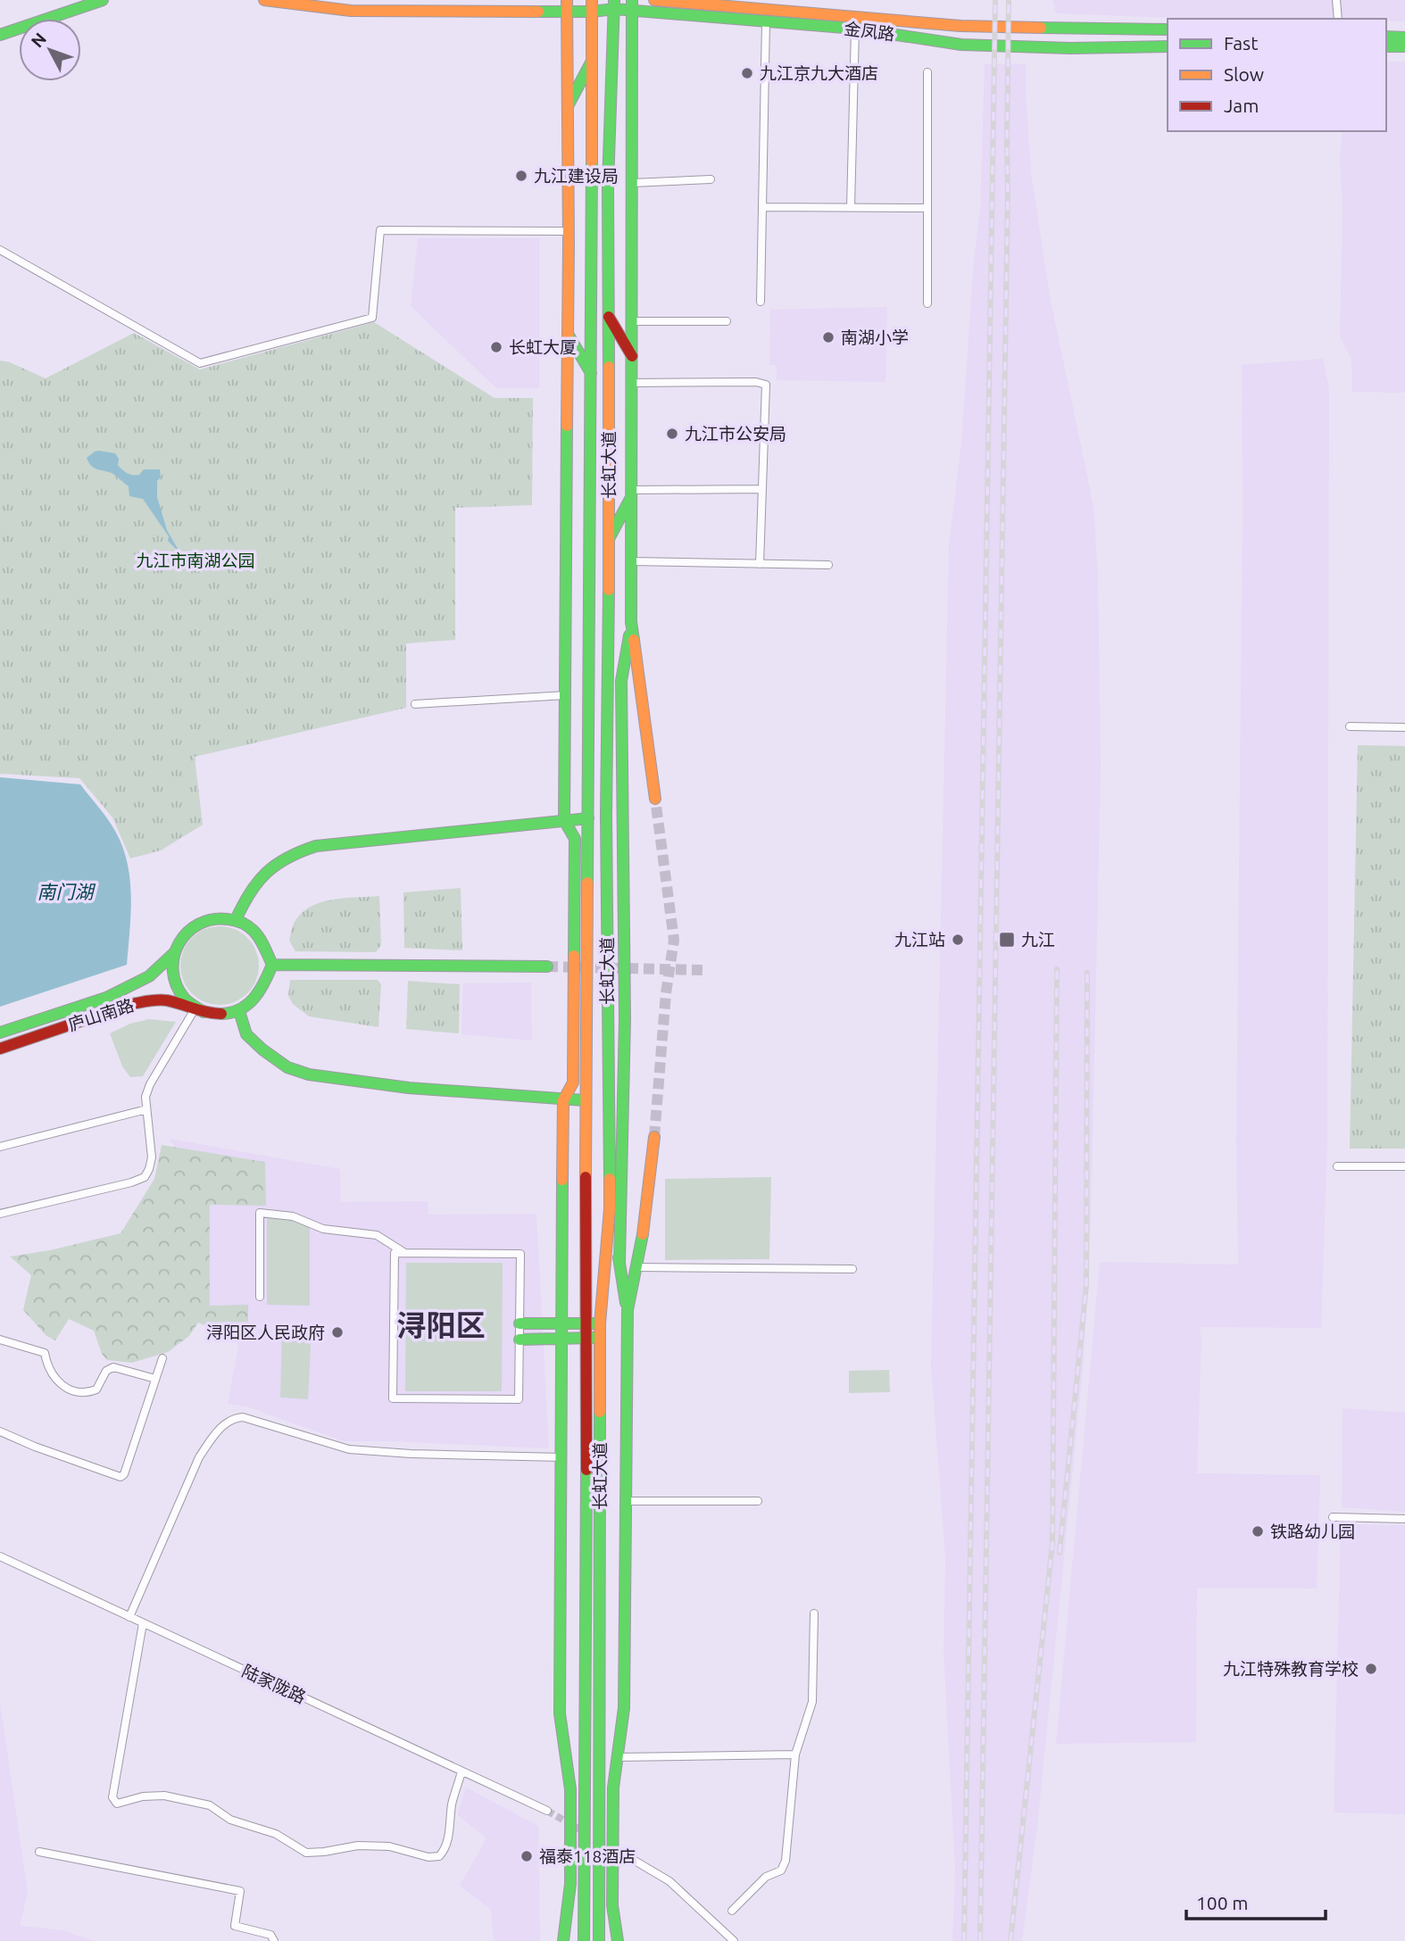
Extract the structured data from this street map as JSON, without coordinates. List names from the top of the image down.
{
  "streets": {
    "main road": ["金凤路", "长虹大道", "庐山南路"],
    "street": ["陆家陇路"]
  },
  "crossings": [
    ["金凤路", "长虹大道"]
  ],
  "districts": ["浔阳区"],
  "water": ["南门湖"],
  "parks": ["九江市南湖公园"],
  "places": {
    "other": [
      "九江京九大酒店",
      "九江建设局",
      "南湖小学",
      "长虹大厦",
      "九江市公安局",
      "九江站",
      "浔阳区人民政府",
      "铁路幼儿园",
      "九江特殊教育学校",
      "福泰118酒店"
    ],
    "transit": ["九江"]
  },
  "legend": ["Fast", "Slow", "Jam"],
  "scale_bar": "100 m",
  "north": "top left"
}
